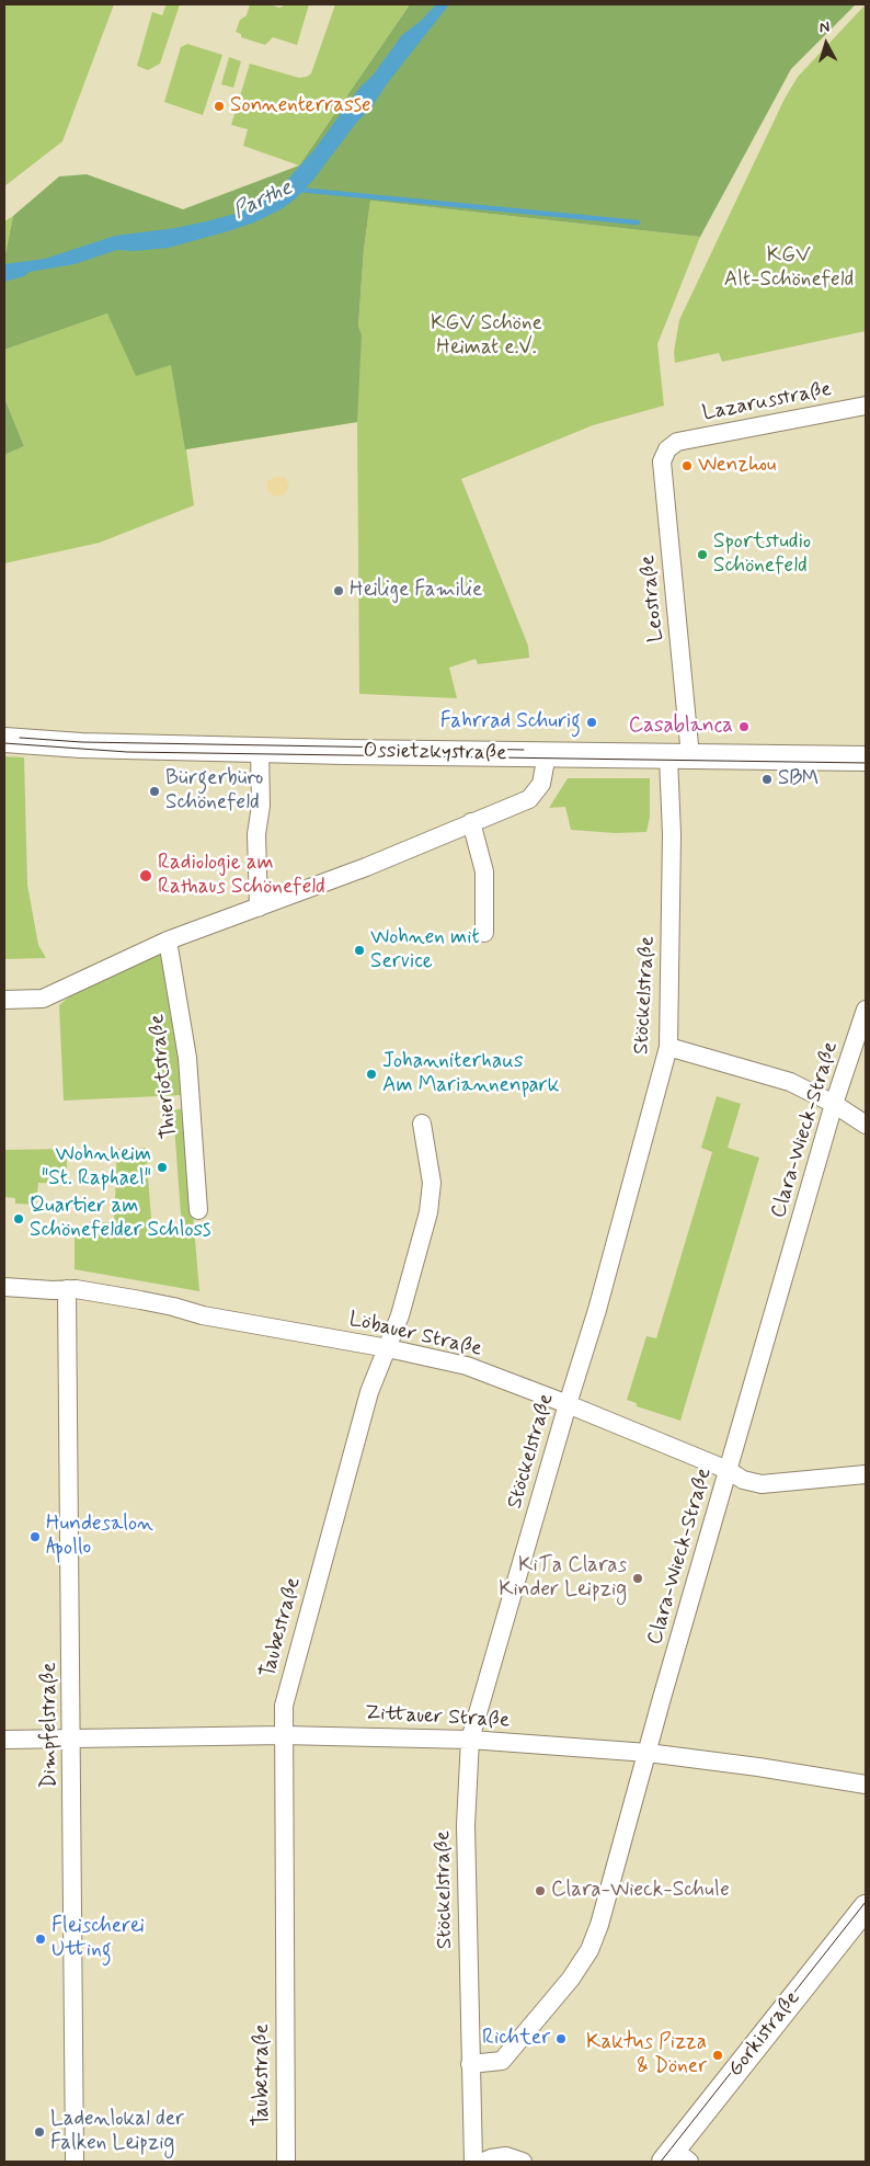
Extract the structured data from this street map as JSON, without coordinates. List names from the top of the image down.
{
  "streets": {
    "main road": ["Ossietzkystraße", "Gorkistraße"],
    "street": [
      "Lazarusstraße",
      "Leostraße",
      "Stöckelstraße",
      "Thieriotstraße",
      "Clara-Wieck-Straße",
      "Löbauer Straße",
      "Taubestraße",
      "Zittauer Straße",
      "Dimpfelstraße"
    ]
  },
  "crossings": [
    ["Lazarusstraße", "Leostraße"],
    ["Leostraße", "Ossietzkystraße"],
    ["Leostraße", "Stöckelstraße"],
    ["Ossietzkystraße", "Stöckelstraße"],
    ["Stöckelstraße", "Clara-Wieck-Straße"],
    ["Stöckelstraße", "Löbauer Straße"],
    ["Stöckelstraße", "Zittauer Straße"],
    ["Clara-Wieck-Straße", "Löbauer Straße"],
    ["Clara-Wieck-Straße", "Zittauer Straße"],
    ["Löbauer Straße", "Taubestraße"],
    ["Löbauer Straße", "Dimpfelstraße"],
    ["Taubestraße", "Zittauer Straße"],
    ["Zittauer Straße", "Dimpfelstraße"]
  ],
  "water": ["Parthe"],
  "parks": ["KGV Alt-Schönefeld", "KGV Schöne Heimat e.V."],
  "places": [
    "Sonnenterrasse",
    "Wenzhou",
    "Sportstudio Schönefeld",
    "Heilige Familie",
    "Fahrrad Schurig",
    "Casablanca",
    "SBM",
    "Bürgerbüro Schönefeld",
    "Radiologie am Rathaus Schönefeld",
    "Wohnen mit Service",
    "Johanniterhaus Am Mariannenpark",
    "Wohnheim \"St. Raphael\"",
    "Quartier am Schönefelder Schloss",
    "Hundesalon Apollo",
    "KiTa Claras Kinder Leipzig",
    "Clara-Wieck-Schule",
    "Fleischerei Utting",
    "Richter",
    "Kaktus Pizza & Döner",
    "Ladenlokal der Falken Leipzig"
  ],
  "north": "top"
}
